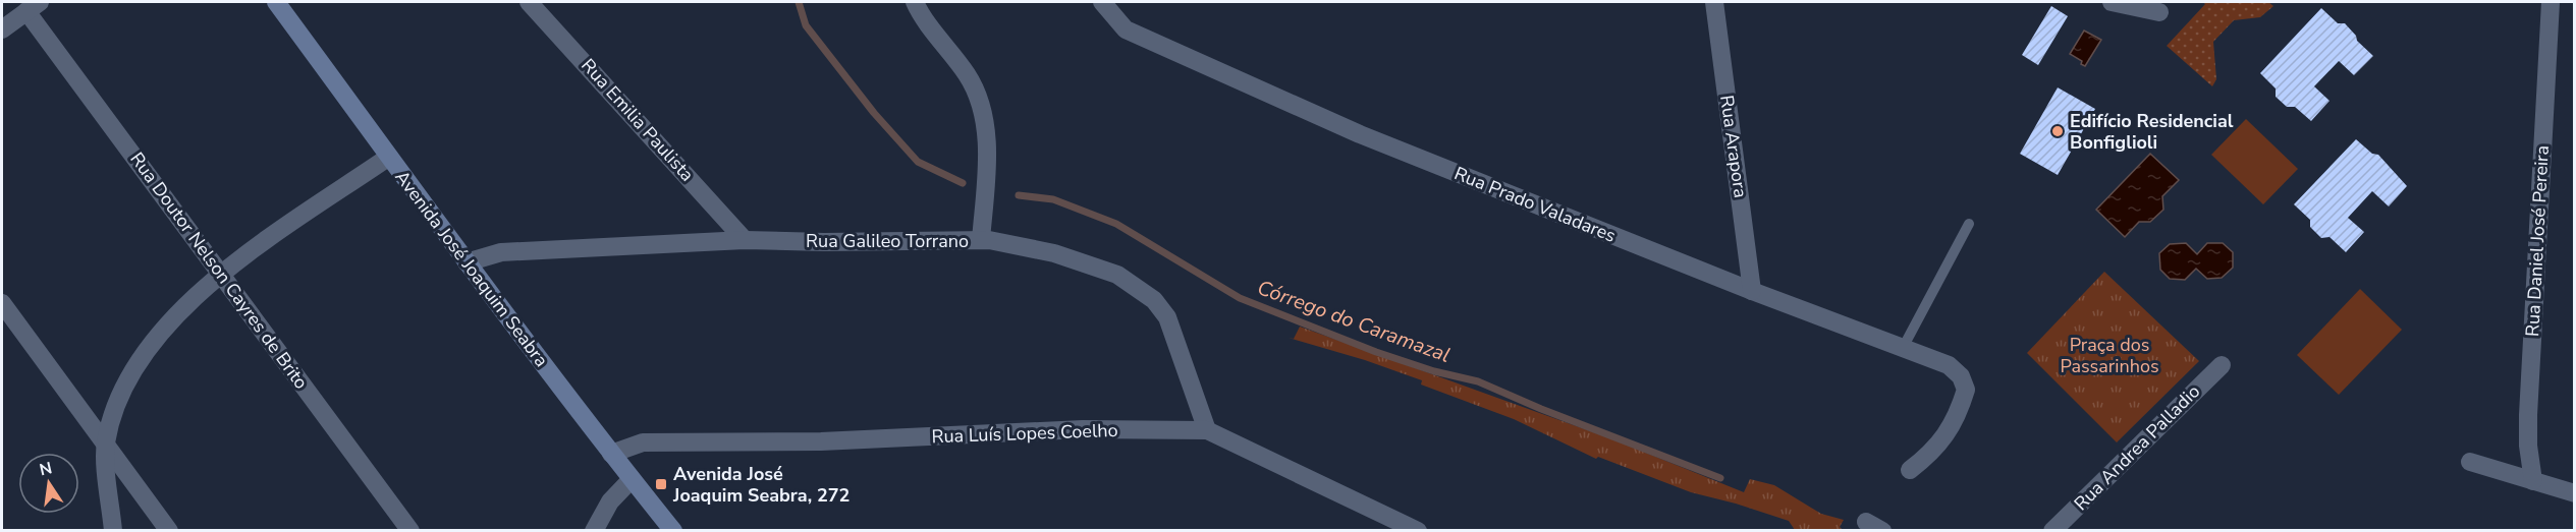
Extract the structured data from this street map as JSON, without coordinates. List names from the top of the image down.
{
  "streets": {
    "main road": ["Avenida José Joaquim Seabra"],
    "street": [
      "Rua Emilia Paulista",
      "Rua Arapora",
      "Rua Prado Valadares",
      "Rua Galileo Torrano",
      "Rua Daniel José Pereira",
      "Rua Doutor Nelson Cayres de Brito",
      "Rua Luís Lopes Coelho",
      "Rua Andrea Palladio"
    ]
  },
  "crossings": [
    ["Rua Emilia Paulista", "Rua Galileo Torrano"],
    ["Rua Arapora", "Rua Prado Valadares"],
    ["Rua Galileo Torrano", "Avenida José Joaquim Seabra"],
    ["Rua Galileo Torrano", "Rua Luís Lopes Coelho"],
    ["Avenida José Joaquim Seabra", "Rua Luís Lopes Coelho"]
  ],
  "water": ["Córrego do Caramazal"],
  "parks": ["Praça dos Passarinhos"],
  "places": {
    "other": ["Edifício Residencial Bonfiglioli"],
    "transit": ["Avenida José Joaquim Seabra, 272"]
  },
  "north": "top"
}
